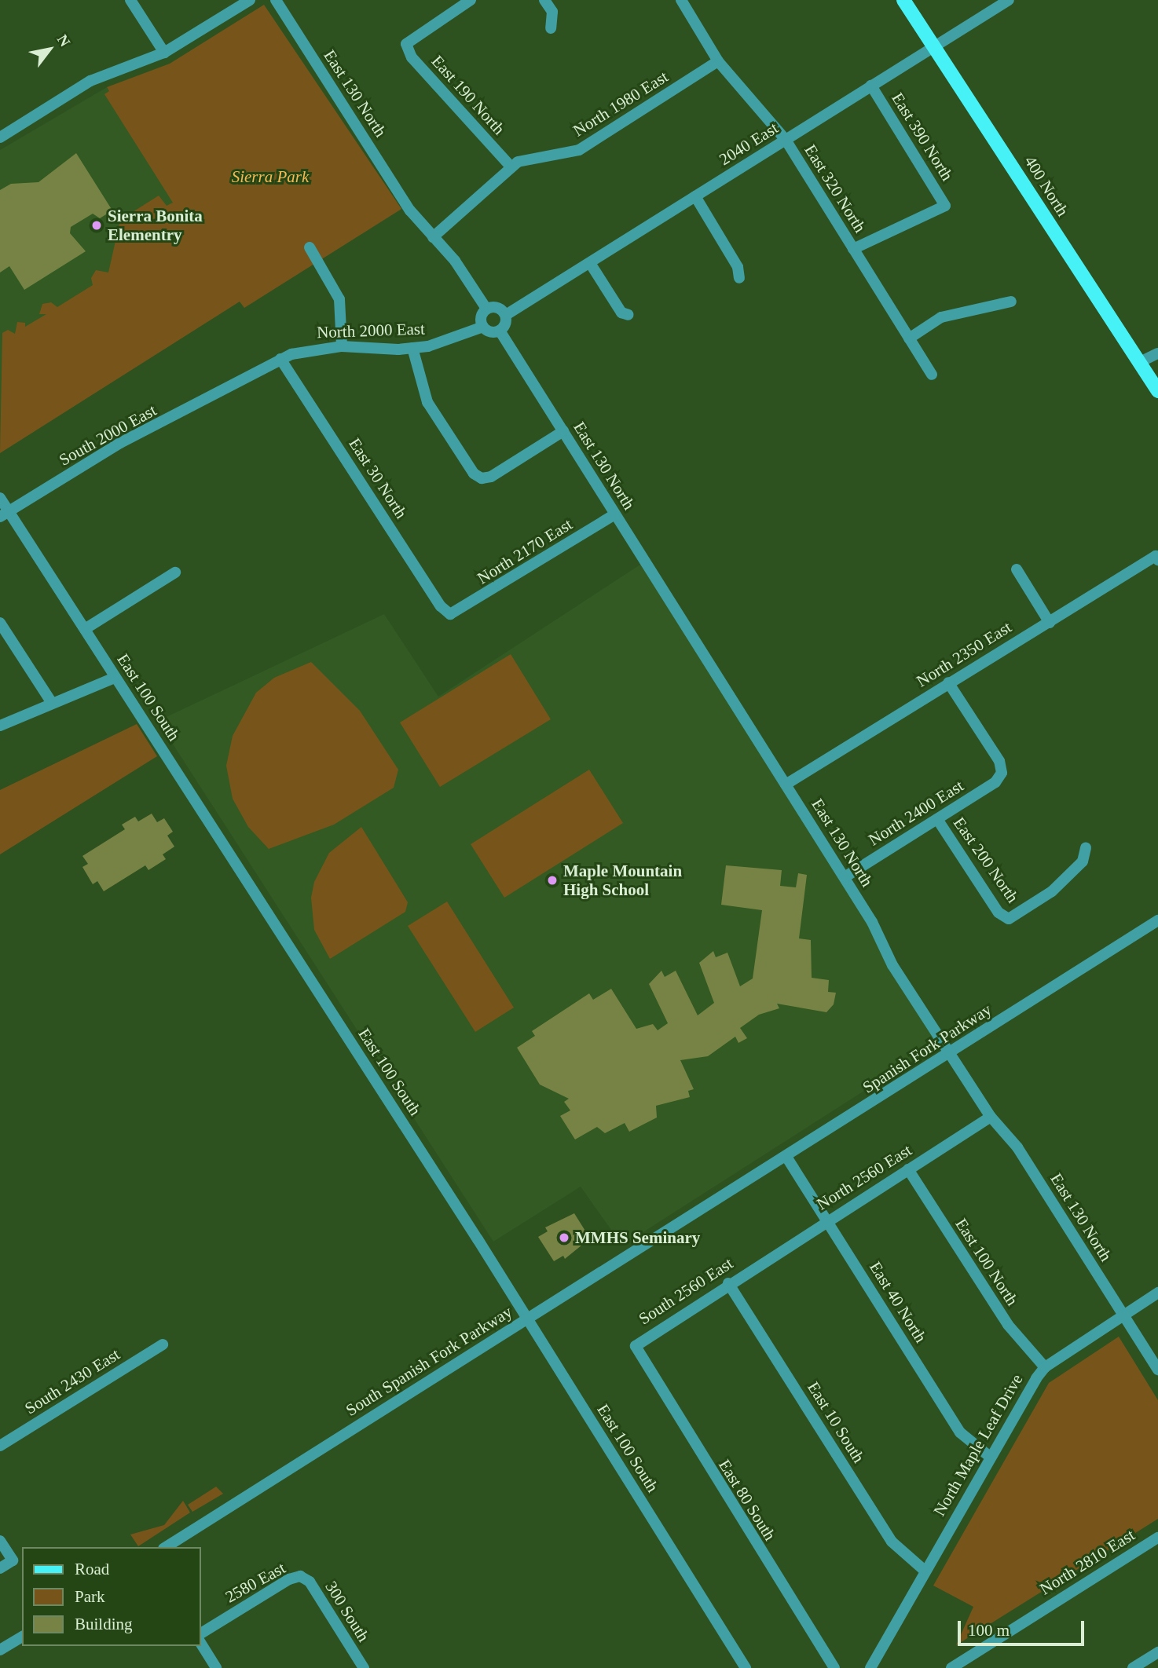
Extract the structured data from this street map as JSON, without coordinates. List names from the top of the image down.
{
  "streets": {
    "main road": ["400 North"],
    "street": [
      "East 130 North",
      "East 190 North",
      "North 1980 East",
      "East 390 North",
      "2040 East",
      "East 320 North",
      "North 2000 East",
      "South 2000 East",
      "East 30 North",
      "North 2170 East",
      "North 2350 East",
      "East 100 South",
      "North 2400 East",
      "East 200 North",
      "Spanish Fork Parkway",
      "North 2560 East",
      "East 100 North",
      "South 2560 East",
      "East 40 North",
      "South Spanish Fork Parkway",
      "South 2430 East",
      "East 10 South",
      "North Maple Leaf Drive",
      "East 80 South",
      "North 2810 East",
      "2580 East",
      "300 South"
    ]
  },
  "crossings": [
    ["East 130 North", "North 1980 East"],
    ["East 130 North", "2040 East"],
    ["East 130 North", "North 2000 East"],
    ["East 130 North", "North 2170 East"],
    ["East 130 North", "North 2350 East"],
    ["East 130 North", "North 2400 East"],
    ["East 130 North", "Spanish Fork Parkway"],
    ["East 130 North", "North 2560 East"],
    ["East 130 North", "North Maple Leaf Drive"],
    ["East 190 North", "North 1980 East"],
    ["North 1980 East", "East 320 North"],
    ["East 390 North", "2040 East"],
    ["East 390 North", "East 320 North"],
    ["2040 East", "400 North"],
    ["2040 East", "East 320 North"],
    ["2040 East", "North 2000 East"],
    ["North 2000 East", "South 2000 East"],
    ["North 2000 East", "East 30 North"],
    ["South 2000 East", "East 100 South"],
    ["East 30 North", "North 2170 East"],
    ["North 2350 East", "North 2400 East"],
    ["East 100 South", "South Spanish Fork Parkway"],
    ["North 2400 East", "East 200 North"],
    ["Spanish Fork Parkway", "East 40 North"],
    ["Spanish Fork Parkway", "South Spanish Fork Parkway"],
    ["North 2560 East", "East 100 North"],
    ["North 2560 East", "South 2560 East"],
    ["North 2560 East", "East 40 North"],
    ["East 100 North", "North Maple Leaf Drive"],
    ["South 2560 East", "East 10 South"],
    ["South 2560 East", "East 80 South"],
    ["East 40 North", "North Maple Leaf Drive"],
    ["East 10 South", "North Maple Leaf Drive"],
    ["2580 East", "300 South"]
  ],
  "parks": ["Sierra Park"],
  "places": ["Sierra Bonita Elementry", "Maple Mountain High School", "MMHS Seminary"],
  "legend": ["Road", "Park", "Building"],
  "scale_bar": "100 m",
  "north": "top right"
}
